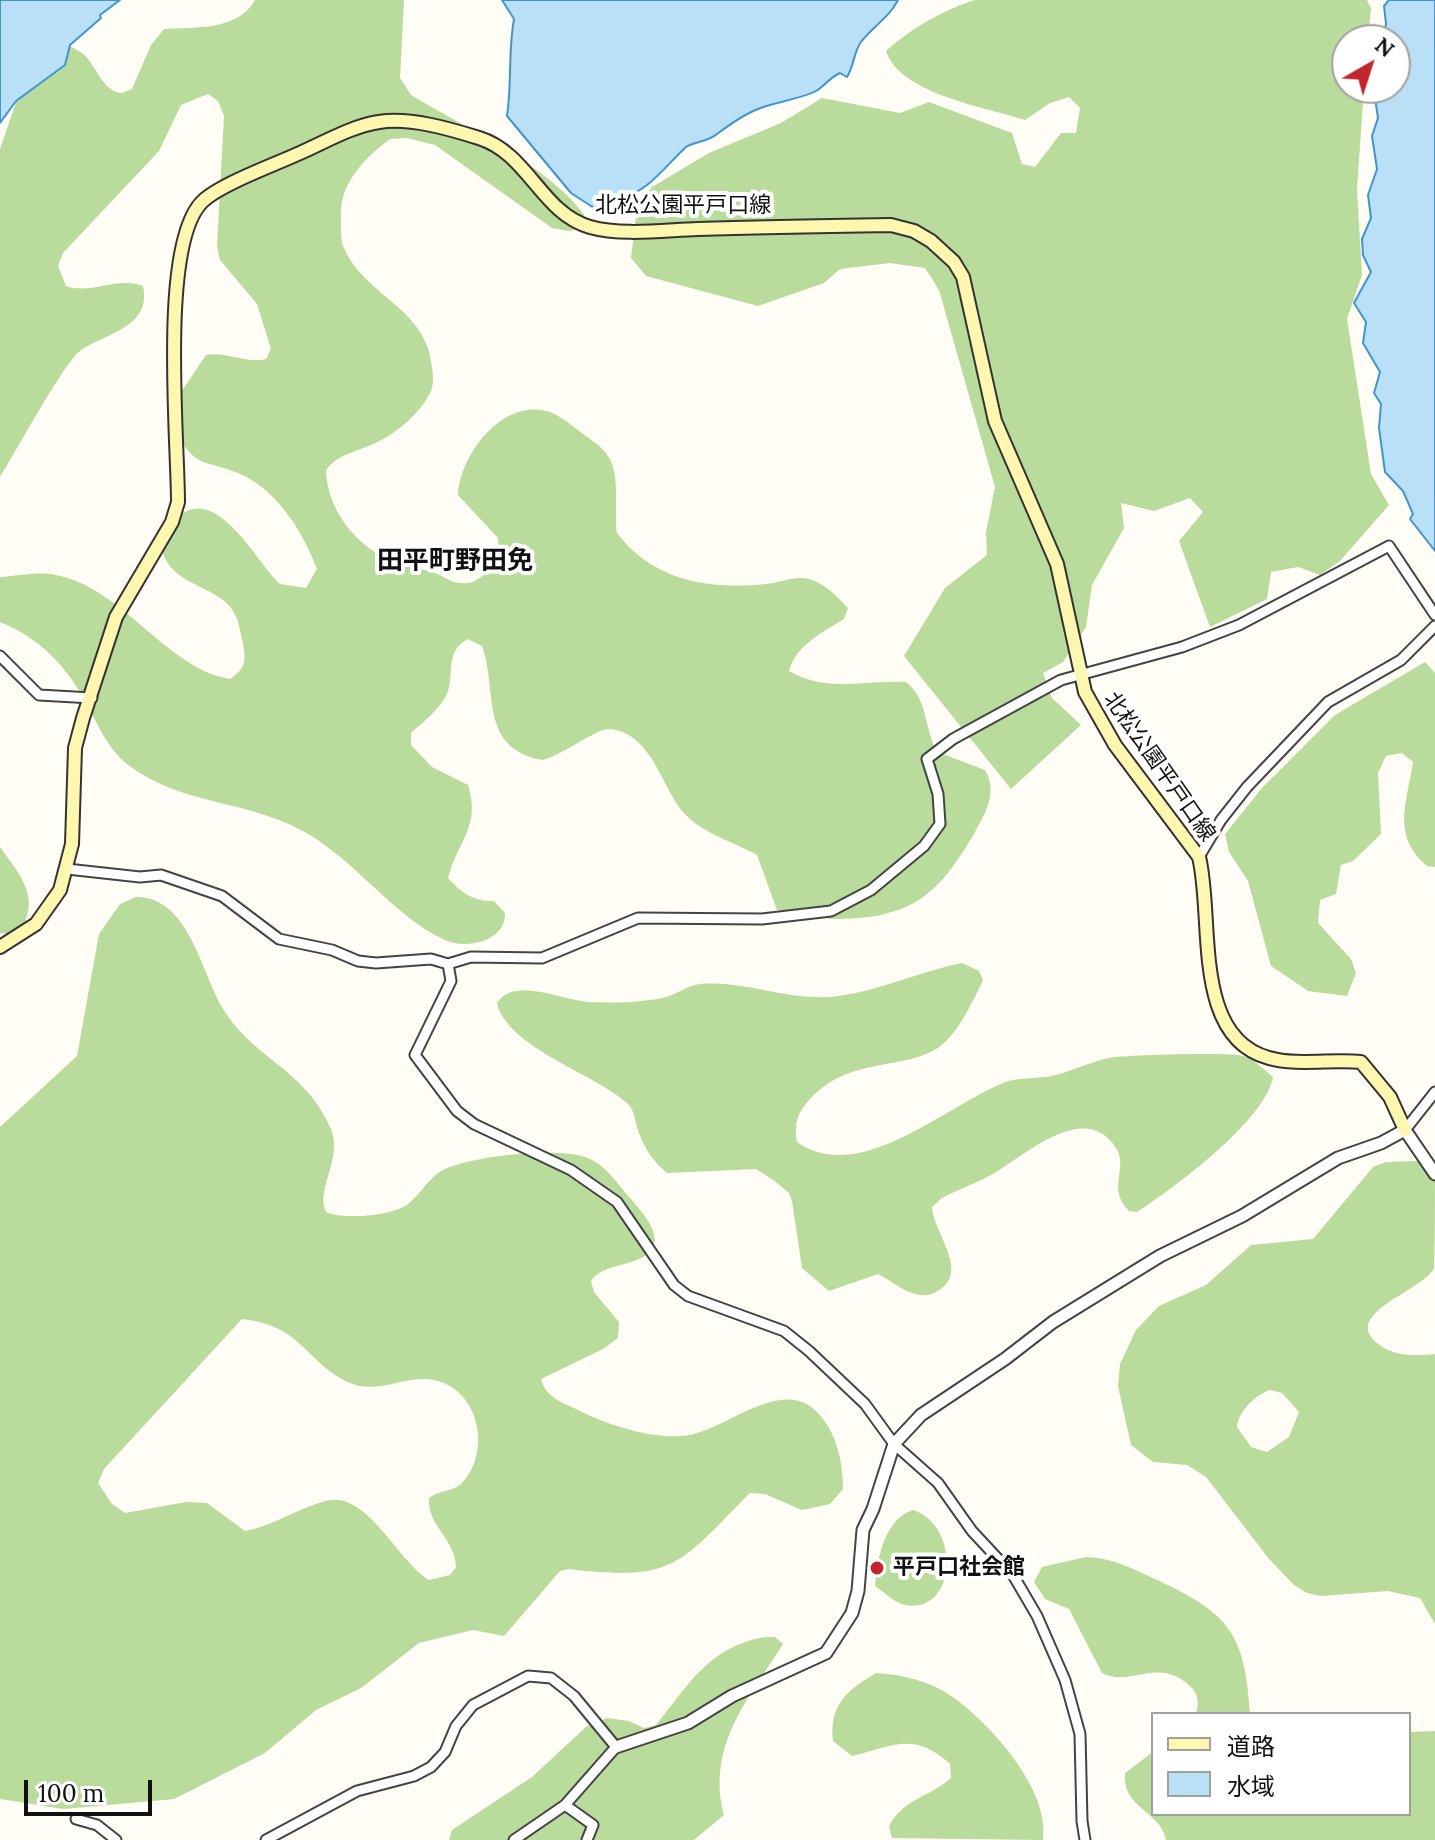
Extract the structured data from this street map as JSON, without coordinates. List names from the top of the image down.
{
  "streets": {
    "main road": ["北松公園平戸口線"]
  },
  "districts": ["田平町野田免"],
  "places": ["平戸口社会館"],
  "legend": ["道路", "水域"],
  "scale_bar": "100 m",
  "north": "top right"
}
